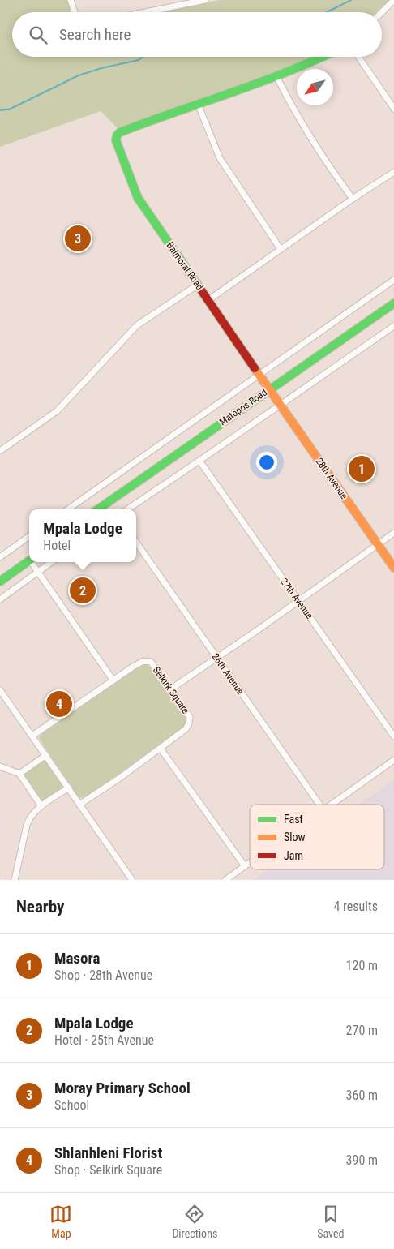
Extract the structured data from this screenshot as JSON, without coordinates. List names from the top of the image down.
{
  "streets": {
    "street": [
      "Balmoral Road",
      "Matopos Road",
      "28th Avenue",
      "27th Avenue",
      "26th Avenue",
      "Selkirk Square"
    ]
  },
  "crossings": [
    ["Balmoral Road", "Matopos Road"],
    ["Balmoral Road", "28th Avenue"],
    ["Matopos Road", "28th Avenue"]
  ],
  "legend": ["Fast", "Slow", "Jam"],
  "north": "bottom left",
  "page": {
    "search": "Search here",
    "pins": [
      "3",
      "1",
      "2",
      "4"
    ],
    "popup": ["Mpala Lodge", "Hotel"],
    "heading": ["Nearby", "4 results"],
    "list": [
      {
        "mark": "1",
        "name": "Masora",
        "note": "Shop · 28th Avenue",
        "value": "120 m"
      },
      {
        "mark": "2",
        "name": "Mpala Lodge",
        "note": "Hotel · 25th Avenue",
        "value": "270 m"
      },
      {
        "mark": "3",
        "name": "Moray Primary School",
        "note": "School",
        "value": "360 m"
      },
      {
        "mark": "4",
        "name": "Shlanhleni Florist",
        "note": "Shop · Selkirk Square",
        "value": "390 m"
      }
    ],
    "nav": ["Map", "Directions", "Saved"]
  }
}
